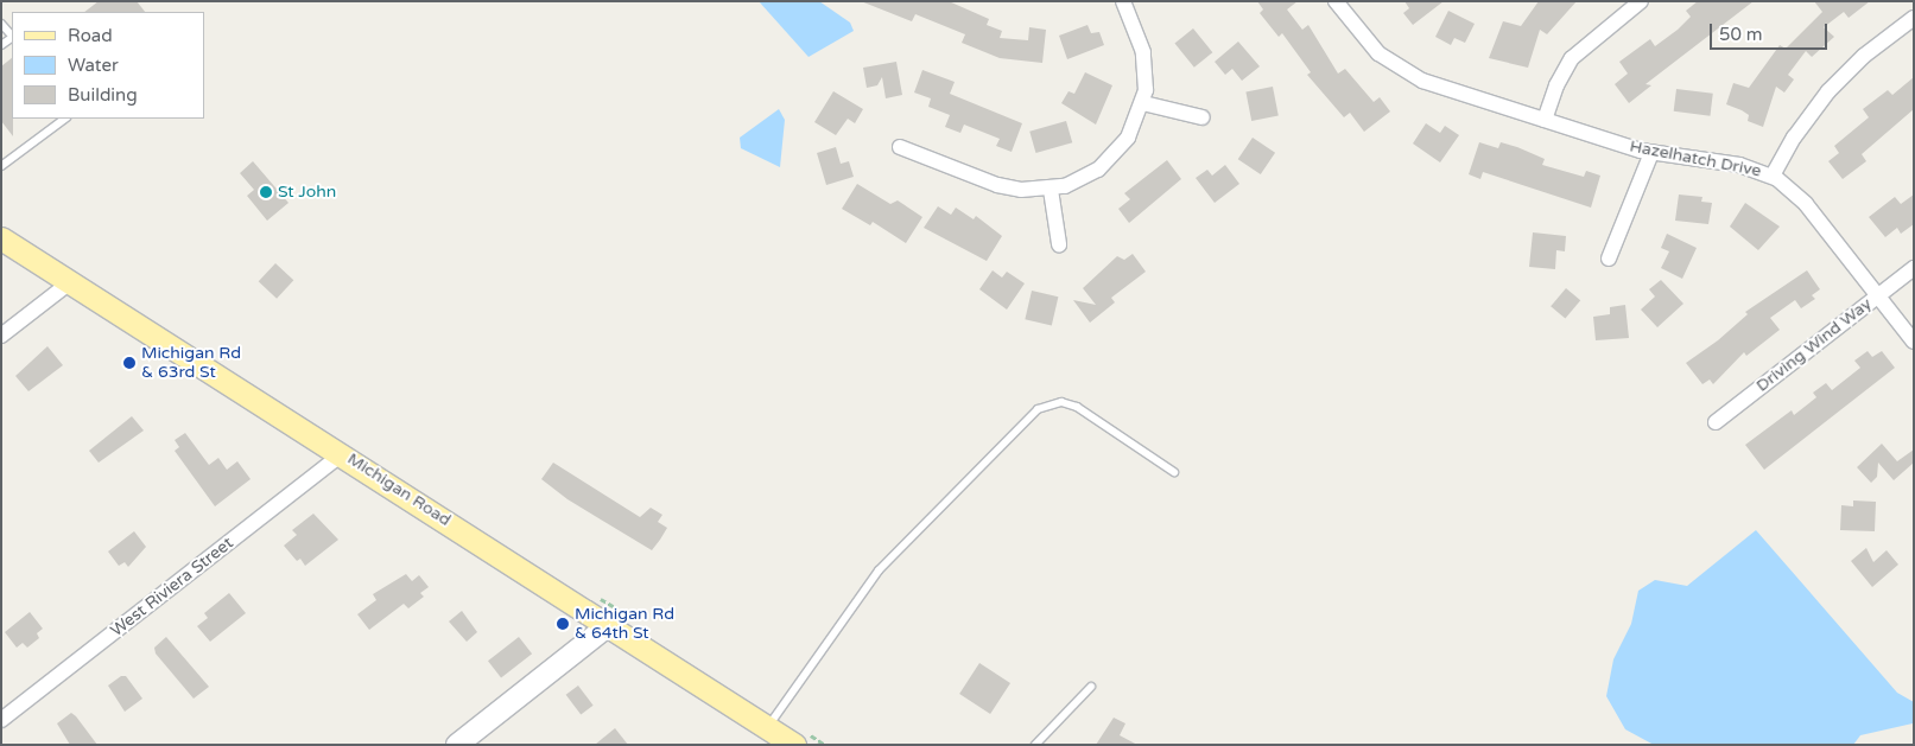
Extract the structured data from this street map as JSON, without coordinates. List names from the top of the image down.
{
  "streets": {
    "main road": ["Michigan Road"],
    "street": ["Hazelhatch Drive", "Driving Wind Way", "West Riviera Street"]
  },
  "crossings": [
    ["Hazelhatch Drive", "Driving Wind Way"],
    ["Michigan Road", "West Riviera Street"]
  ],
  "places": ["St John", "Michigan Rd & 63rd St", "Michigan Rd & 64th St"],
  "legend": ["Road", "Water", "Building"],
  "scale_bar": "50 m"
}
